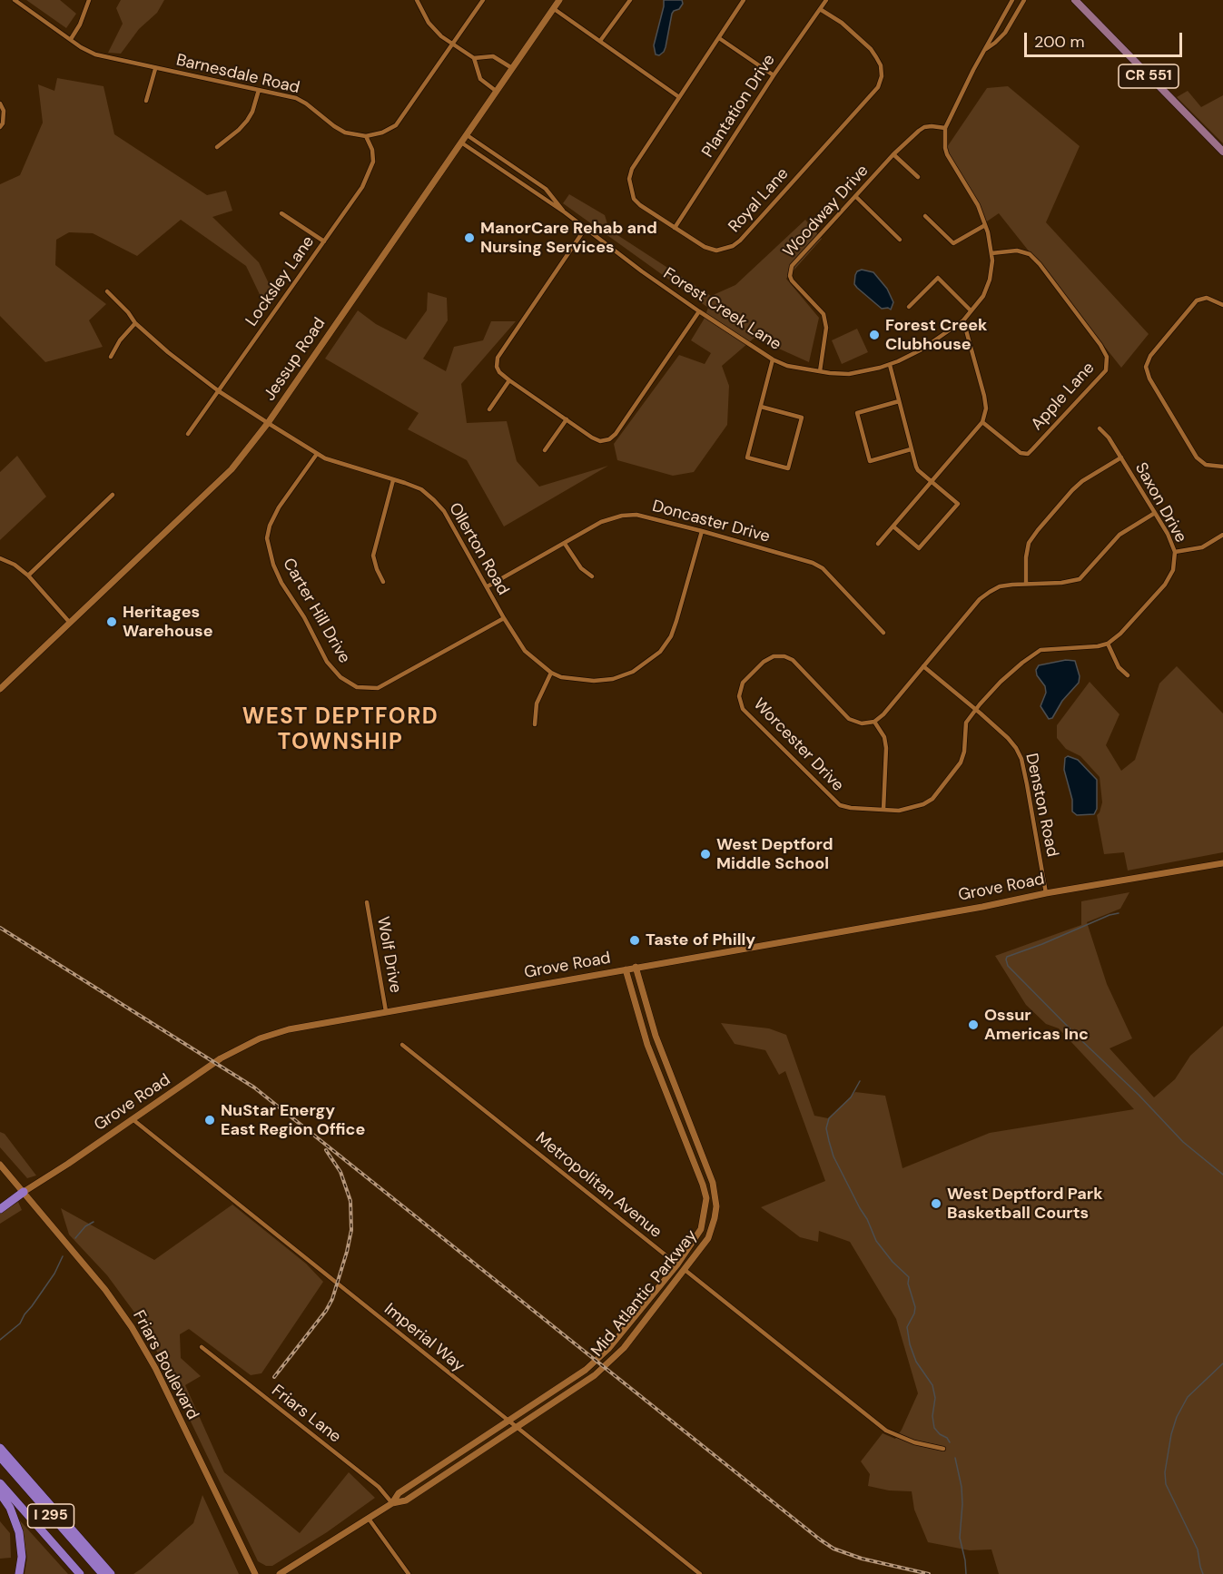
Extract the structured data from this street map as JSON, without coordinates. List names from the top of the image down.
{
  "streets": {
    "highway": ["I 295"],
    "main road": ["CR 551"],
    "street": [
      "Barnesdale Road",
      "Plantation Drive",
      "Royal Lane",
      "Woodway Drive",
      "Locksley Lane",
      "Forest Creek Lane",
      "Jessup Road",
      "Apple Lane",
      "Saxon Drive",
      "Doncaster Drive",
      "Ollerton Road",
      "Carter Hill Drive",
      "Worcester Drive",
      "Denston Road",
      "Grove Road",
      "Wolf Drive",
      "Metropolitan Avenue",
      "Mid Atlantic Parkway",
      "Imperial Way",
      "Friars Boulevard",
      "Friars Lane"
    ]
  },
  "crossings": [
    ["Barnesdale Road", "Locksley Lane"],
    ["Plantation Drive", "Royal Lane"],
    ["Woodway Drive", "Forest Creek Lane"],
    ["Locksley Lane", "Ollerton Road"],
    ["Forest Creek Lane", "Jessup Road"],
    ["Forest Creek Lane", "Apple Lane"],
    ["Jessup Road", "Ollerton Road"],
    ["Doncaster Drive", "Ollerton Road"],
    ["Ollerton Road", "Carter Hill Drive"],
    ["Worcester Drive", "Denston Road"],
    ["Denston Road", "Grove Road"],
    ["Grove Road", "Wolf Drive"],
    ["Grove Road", "Mid Atlantic Parkway"],
    ["Grove Road", "Imperial Way"],
    ["Grove Road", "Friars Boulevard"],
    ["Metropolitan Avenue", "Mid Atlantic Parkway"],
    ["Mid Atlantic Parkway", "Imperial Way"],
    ["Mid Atlantic Parkway", "Friars Lane"]
  ],
  "districts": ["WEST DEPTFORD TOWNSHIP"],
  "places": [
    "ManorCare Rehab and Nursing Services",
    "Forest Creek Clubhouse",
    "Heritages Warehouse",
    "West Deptford Middle School",
    "Taste of Philly",
    "Ossur Americas Inc",
    "NuStar Energy East Region Office",
    "West Deptford Park Basketball Courts"
  ],
  "scale_bar": "200 m"
}
